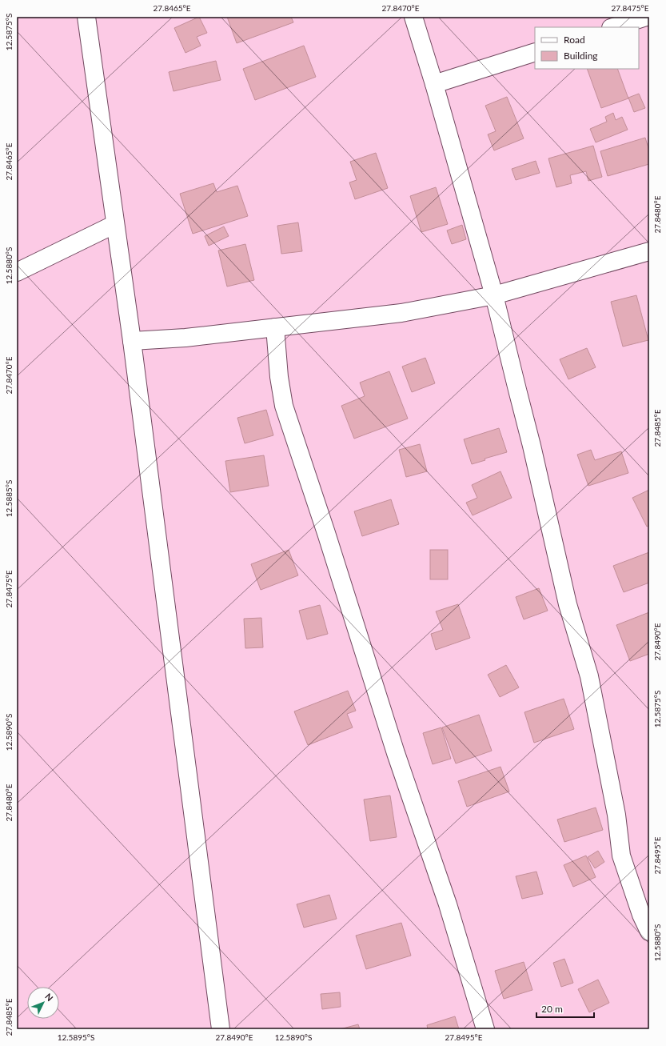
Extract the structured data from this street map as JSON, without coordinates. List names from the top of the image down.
{
  "legend": ["Road", "Building"],
  "scale_bar": "20 m",
  "north": "top right",
  "coordinates": [
    "27.8465°E",
    "27.8470°E",
    "27.8475°E",
    "12.5875°S",
    "27.8480°E",
    "12.5880°S",
    "27.8485°E",
    "12.5885°S",
    "27.8490°E",
    "12.5890°S",
    "27.8495°E",
    "12.5895°S"
  ]
}
